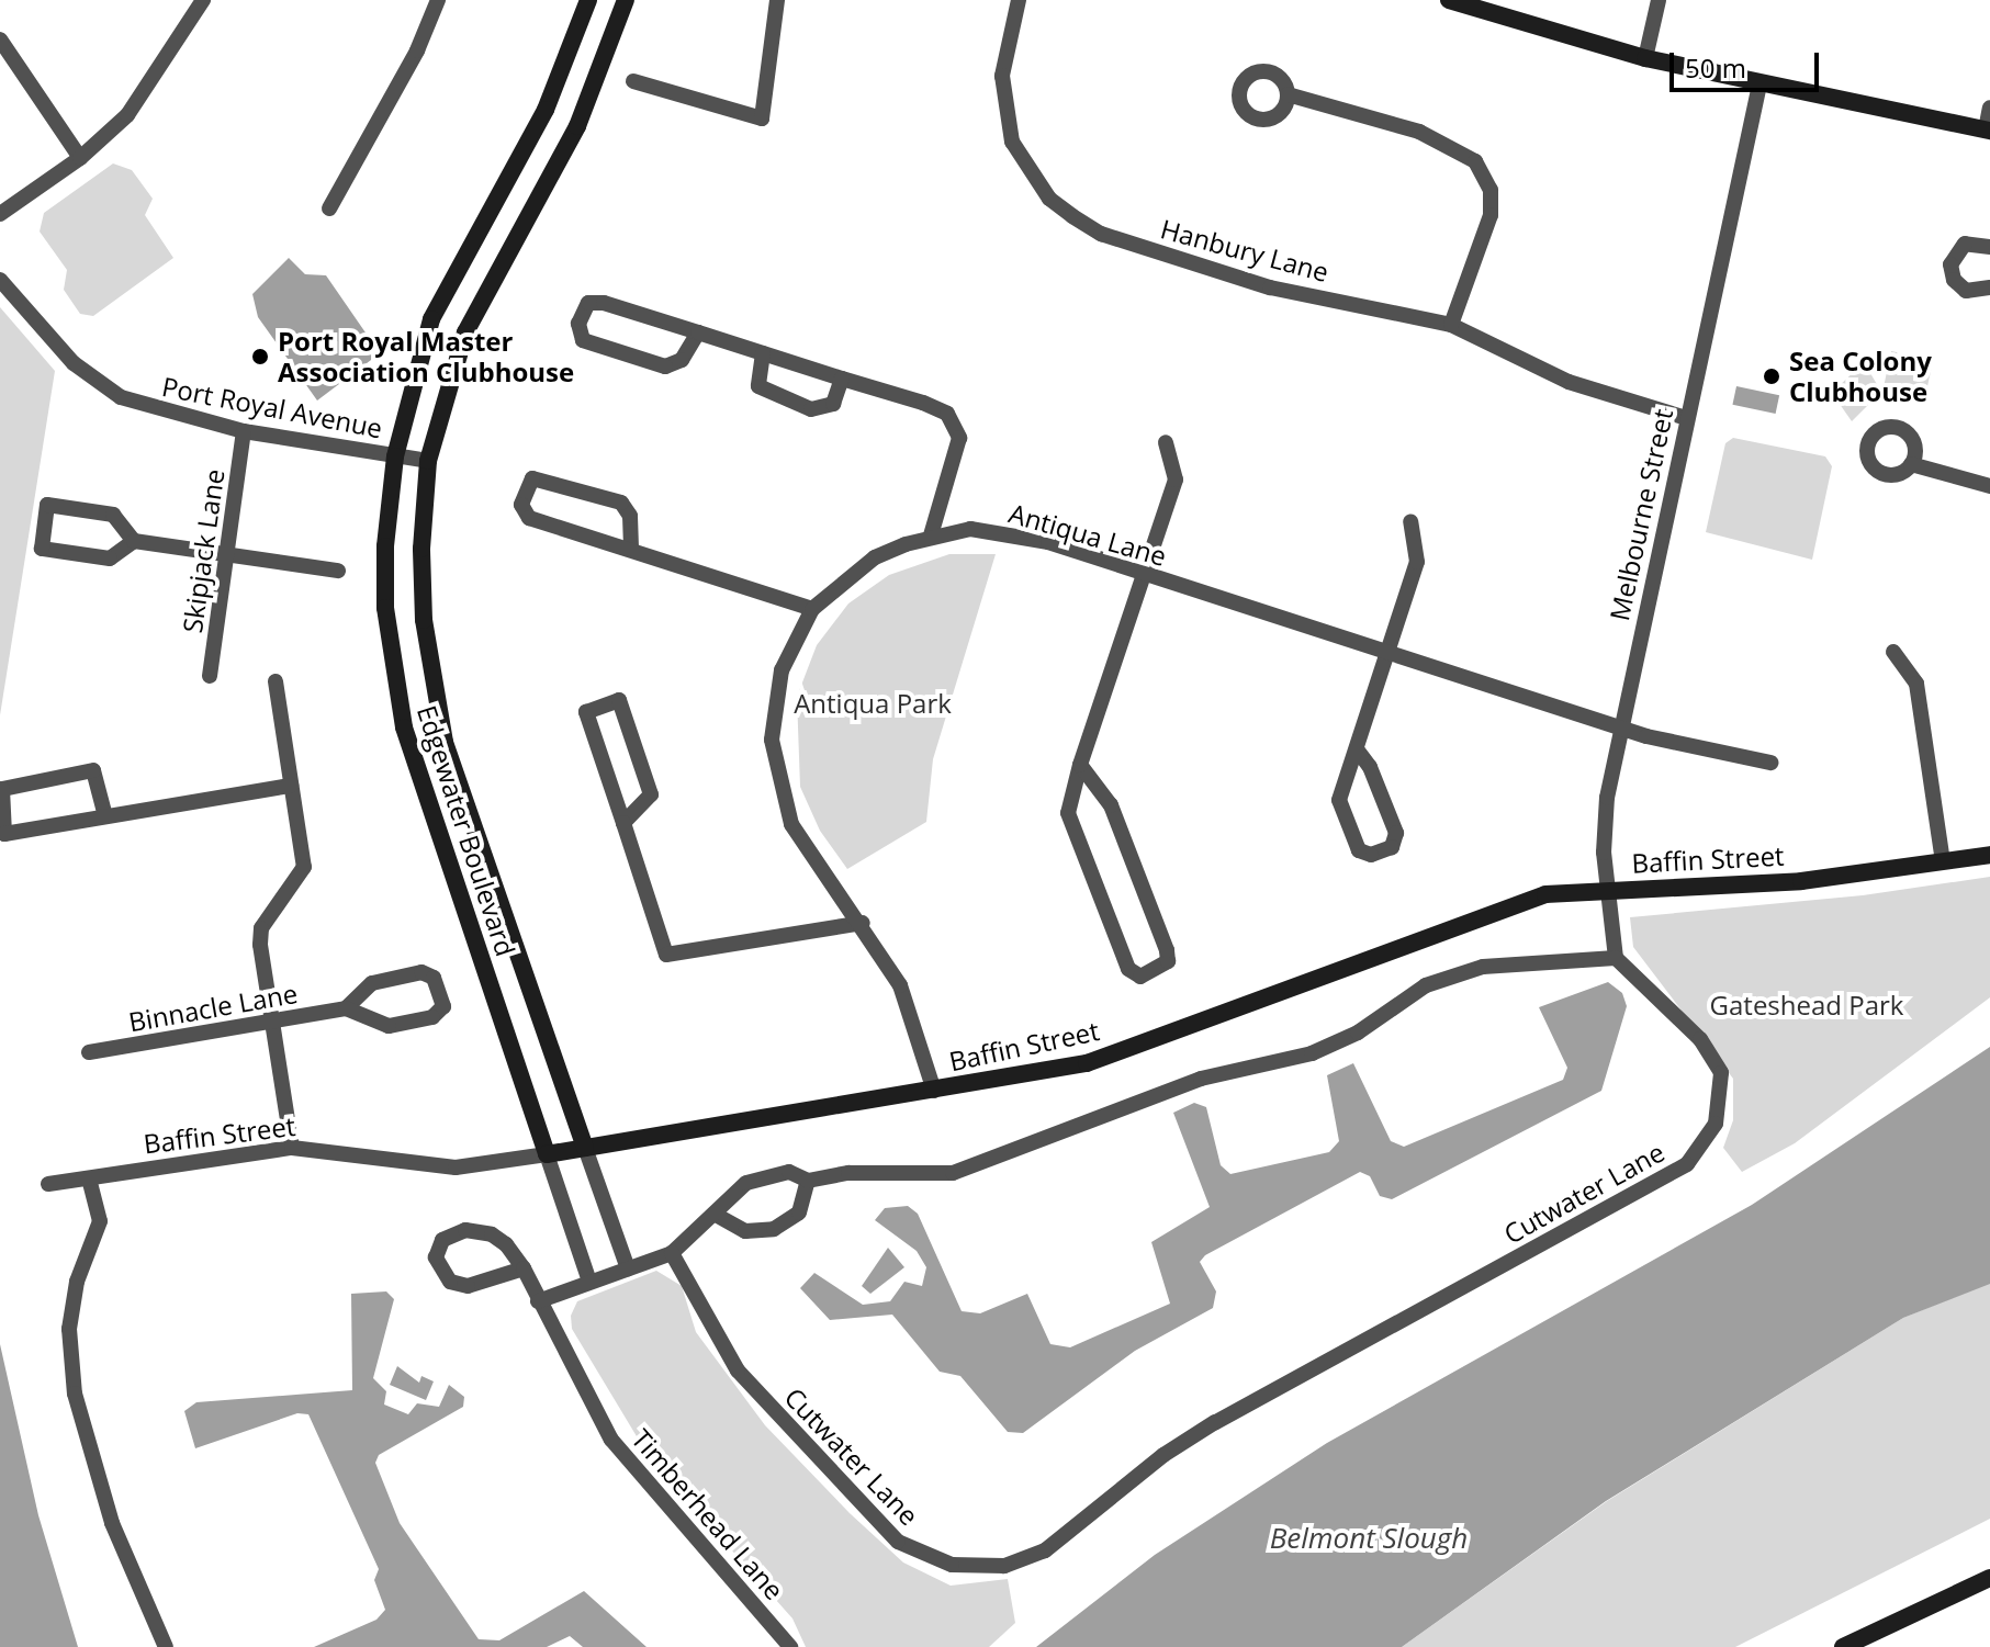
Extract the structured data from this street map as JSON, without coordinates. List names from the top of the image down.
{
  "streets": {
    "street": [
      "Hanbury Lane",
      "Port Royal Avenue",
      "Melbourne Street",
      "Antiqua Lane",
      "Skipjack Lane",
      "Edgewater Boulevard",
      "Baffin Street",
      "Binnacle Lane",
      "Cutwater Lane",
      "Timberhead Lane"
    ]
  },
  "crossings": [
    ["Hanbury Lane", "Melbourne Street"],
    ["Port Royal Avenue", "Skipjack Lane"],
    ["Port Royal Avenue", "Edgewater Boulevard"],
    ["Melbourne Street", "Antiqua Lane"],
    ["Melbourne Street", "Baffin Street"],
    ["Melbourne Street", "Cutwater Lane"],
    ["Antiqua Lane", "Baffin Street"],
    ["Edgewater Boulevard", "Baffin Street"]
  ],
  "water": ["Belmont Slough"],
  "parks": ["Antiqua Park", "Gateshead Park"],
  "places": ["Port Royal Master Association Clubhouse", "Sea Colony Clubhouse"],
  "scale_bar": "50 m"
}
